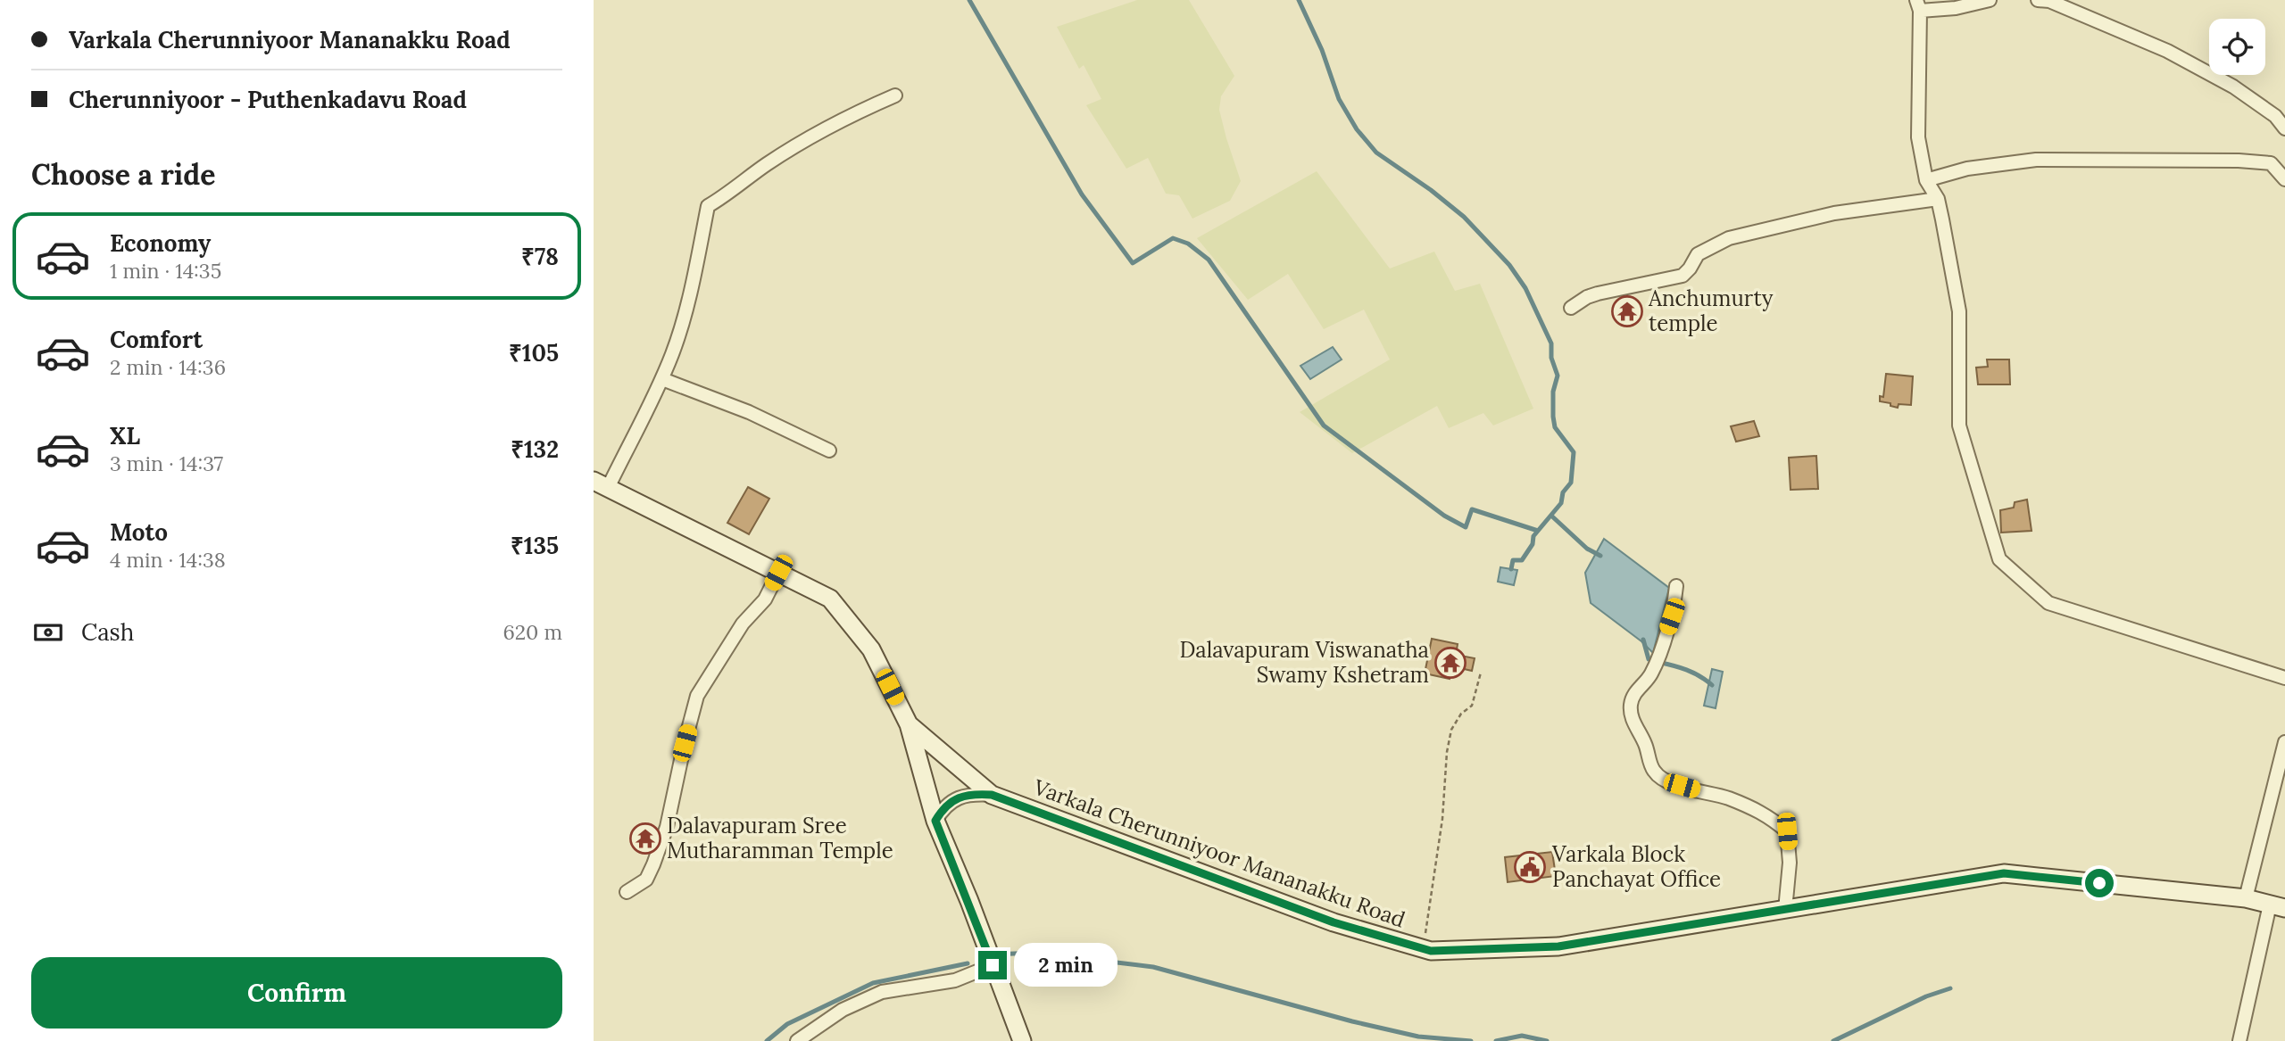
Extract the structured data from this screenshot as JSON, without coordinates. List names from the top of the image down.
{
  "streets": {
    "main road": ["Varkala Cherunniyoor Mananakku Road"]
  },
  "places": {
    "temple": ["Anchumurty temple", "Dalavapuram Viswanatha Swamy Kshetram", "Dalavapuram Sree Mutharamman Temple"],
    "public building": ["Varkala Block Panchayat Office"]
  },
  "page": {
    "banner": ["Varkala Cherunniyoor Mananakku Road", "Cherunniyoor - Puthenkadavu Road"],
    "heading": "Choose a ride",
    "list": [
      {
        "name": "Economy",
        "note": "1 min · 14:35",
        "value": "₹78"
      },
      {
        "name": "Comfort",
        "note": "2 min · 14:36",
        "value": "₹105"
      },
      {
        "name": "XL",
        "note": "3 min · 14:37",
        "value": "₹132"
      },
      {
        "name": "Moto",
        "note": "4 min · 14:38",
        "value": "₹135"
      }
    ],
    "pay": ["Cash", "620 m"],
    "bubble": "2 min",
    "buttons": "Confirm"
  }
}
